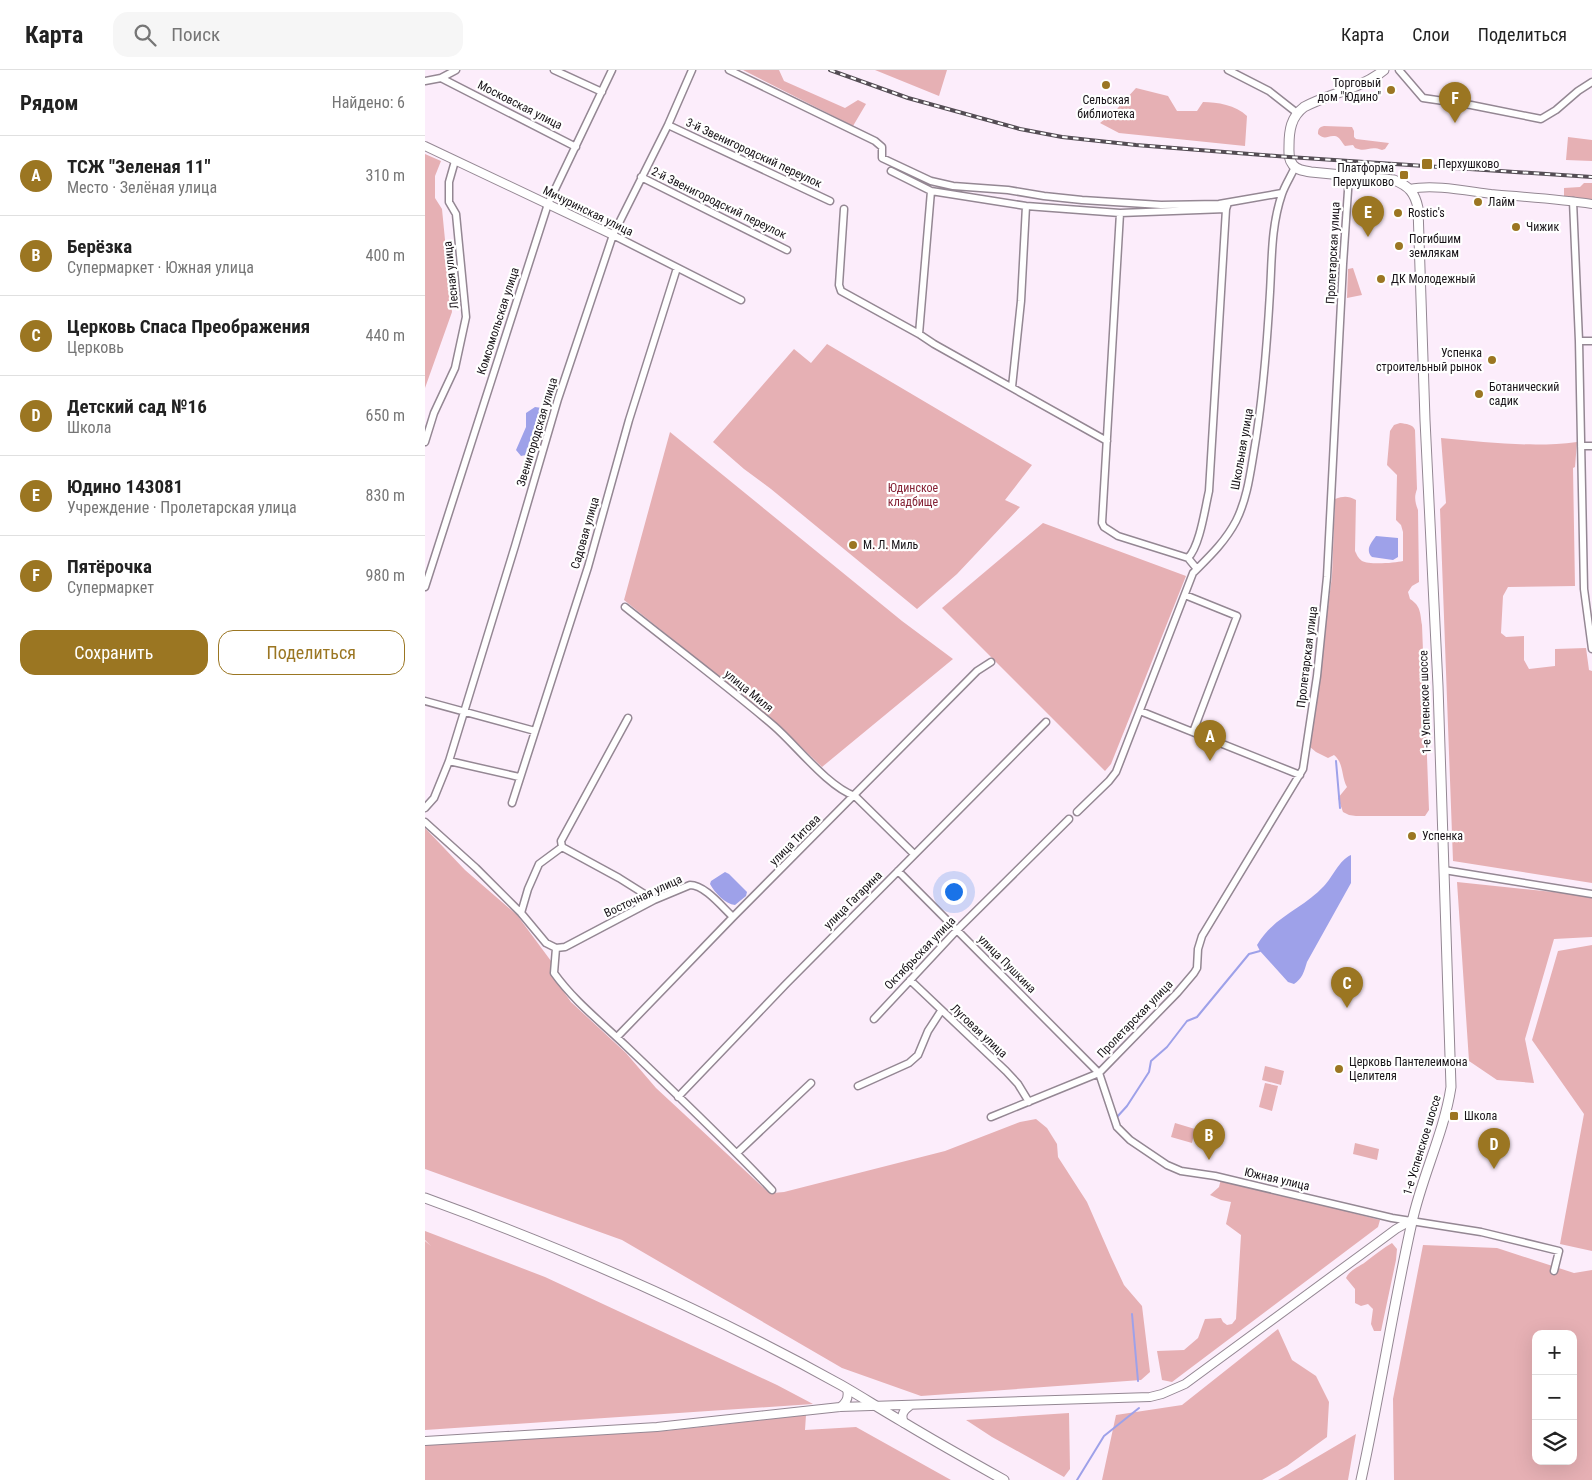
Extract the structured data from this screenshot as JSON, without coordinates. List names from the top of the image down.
{
  "streets": {
    "main road": ["1-е Успенское шоссе"],
    "street": [
      "Московская улица",
      "3-й Звенигородский переулок",
      "2-й Звенигородский переулок",
      "Мичуринская улица",
      "Пролетарская улица",
      "Лесная улица",
      "Комсомольская улица",
      "Звенигородская улица",
      "Школьная улица",
      "Садовая улица",
      "улица Миля",
      "улица Титова",
      "Восточная улица",
      "улица Гагарина",
      "Октябрьская улица",
      "улица Пушкина",
      "Луговая улица",
      "Южная улица"
    ]
  },
  "crossings": [
    ["Московская улица", "Комсомольская улица"],
    ["3-й Звенигородский переулок", "Звенигородская улица"],
    ["2-й Звенигородский переулок", "Звенигородская улица"],
    ["Мичуринская улица", "Лесная улица"],
    ["Мичуринская улица", "Комсомольская улица"],
    ["Мичуринская улица", "Звенигородская улица"],
    ["Мичуринская улица", "Садовая улица"],
    ["Пролетарская улица", "улица Пушкина"],
    ["Пролетарская улица", "Южная улица"],
    ["улица Миля", "улица Титова"],
    ["1-е Успенское шоссе", "Южная улица"],
    ["улица Титова", "Восточная улица"],
    ["улица Гагарина", "улица Пушкина"],
    ["Октябрьская улица", "улица Пушкина"],
    ["Октябрьская улица", "Луговая улица"],
    ["улица Пушкина", "Южная улица"]
  ],
  "parks": ["Юдинское кладбище"],
  "places": {
    "other": [
      "Сельская библиотека",
      "Торговый дом \"Юдино\"",
      "Лайм",
      "Rostic's",
      "Чижик",
      "Погибшим землякам",
      "ДК Молодежный",
      "Успенка строительный рынок",
      "Ботанический садик",
      "М. Л. Миль",
      "Успенка",
      "Церковь Пантелеимона Целителя"
    ],
    "transit": ["Перхушково", "Платформа Перхушково", "Школа"]
  },
  "page": {
    "header": "Карта",
    "search": "Поиск",
    "nav": ["Карта", "Слои", "Поделиться"],
    "heading": ["Рядом", "Найдено: 6"],
    "pins": [
      "F",
      "E",
      "A",
      "C",
      "B",
      "D"
    ],
    "list": [
      {
        "mark": "A",
        "name": "ТСЖ \"Зеленая 11\"",
        "note": "Место · Зелёная улица",
        "value": "310 m"
      },
      {
        "mark": "B",
        "name": "Берёзка",
        "note": "Супермаркет · Южная улица",
        "value": "400 m"
      },
      {
        "mark": "C",
        "name": "Церковь Спаса Преображения",
        "note": "Церковь",
        "value": "440 m"
      },
      {
        "mark": "D",
        "name": "Детский сад №16",
        "note": "Школа",
        "value": "650 m"
      },
      {
        "mark": "E",
        "name": "Юдино 143081",
        "note": "Учреждение · Пролетарская улица",
        "value": "830 m"
      },
      {
        "mark": "F",
        "name": "Пятёрочка",
        "note": "Супермаркет",
        "value": "980 m"
      }
    ],
    "buttons": ["Сохранить", "Поделиться"],
    "map_buttons": ["+", "−"]
  }
}
